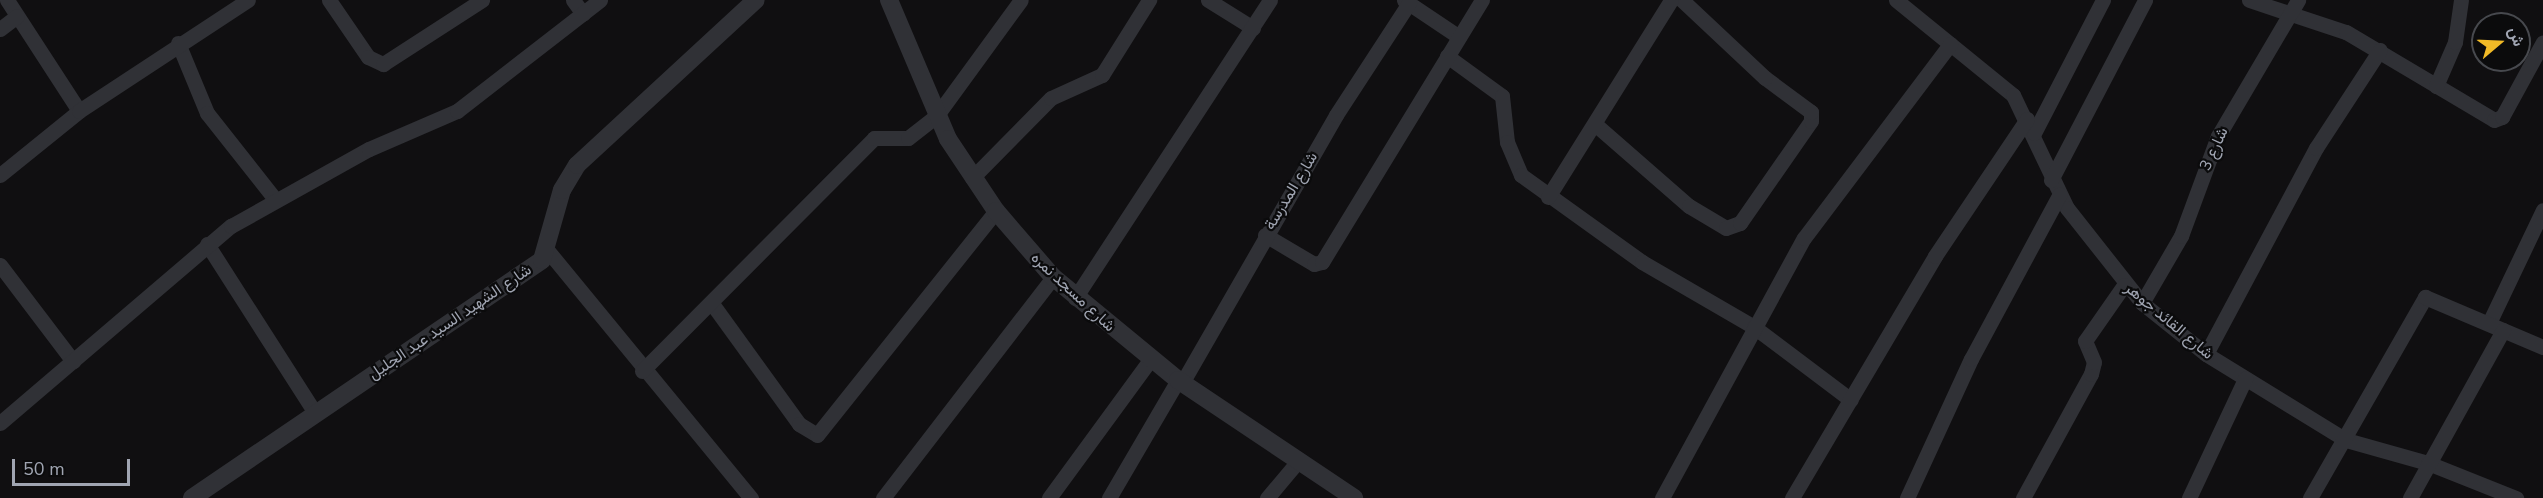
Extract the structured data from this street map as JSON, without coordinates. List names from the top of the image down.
{
  "streets": {
    "street": [
      "شارع 3",
      "شارع المدرسة",
      "شارع مسجد نمره",
      "شارع القائد جوهر",
      "شارع الشهيد السيد عبد الجليل"
    ]
  },
  "crossings": [
    ["شارع 3", "شارع القائد جوهر"],
    ["شارع المدرسة", "شارع مسجد نمره"]
  ],
  "scale_bar": "50 m",
  "north": "right"
}
